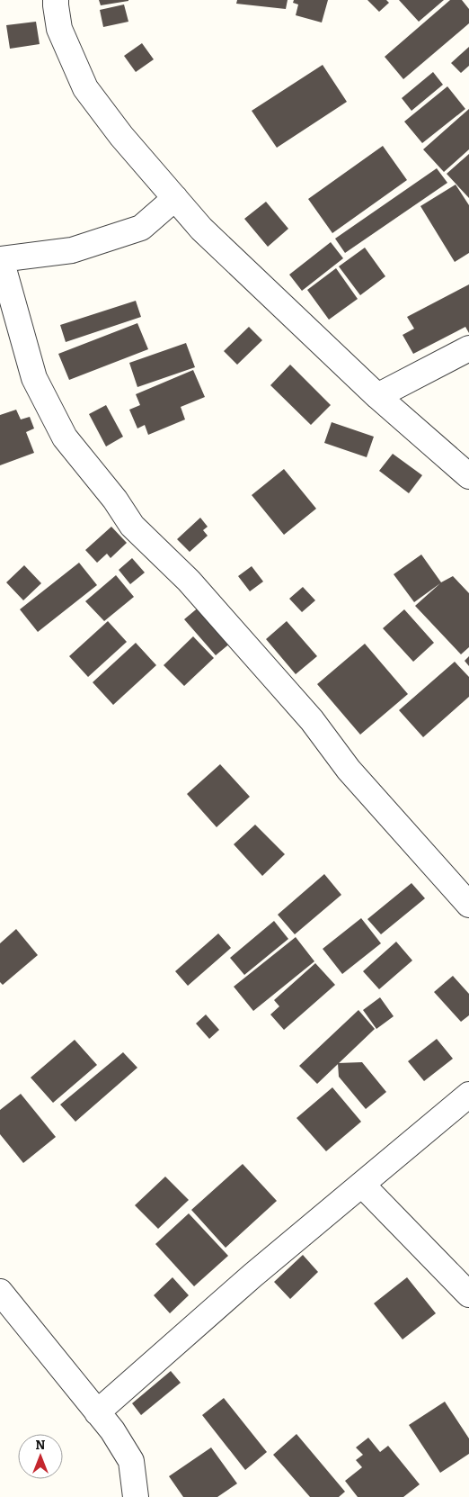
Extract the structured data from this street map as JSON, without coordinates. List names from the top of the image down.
{
  "north": "top"
}
